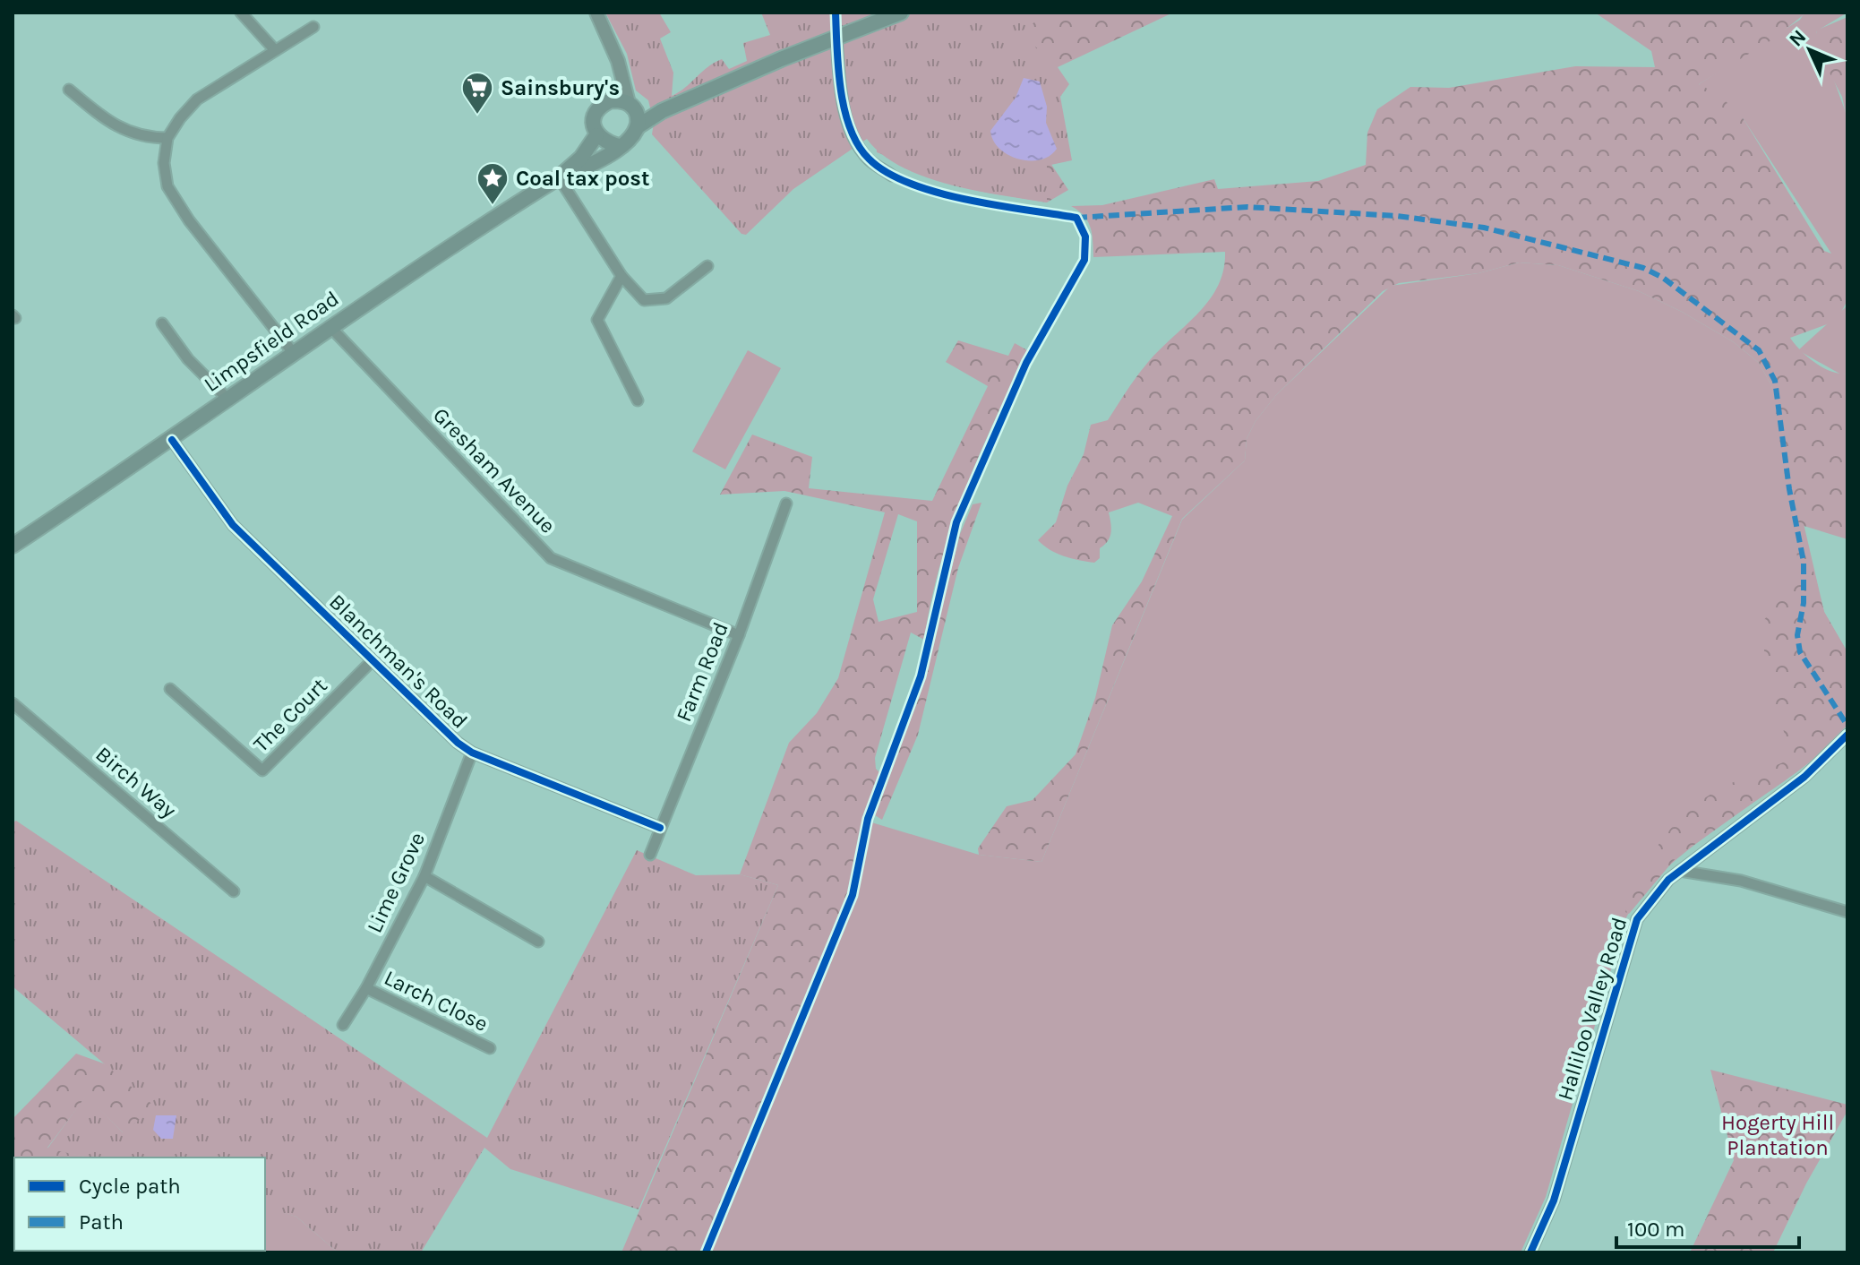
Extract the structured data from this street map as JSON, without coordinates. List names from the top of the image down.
{
  "streets": {
    "main road": ["Limpsfield Road"],
    "street": [
      "Gresham Avenue",
      "Blanchman's Road",
      "Farm Road",
      "The Court",
      "Birch Way",
      "Lime Grove",
      "Larch Close",
      "Halliloo Valley Road"
    ]
  },
  "crossings": [
    ["Limpsfield Road", "Gresham Avenue"],
    ["Limpsfield Road", "Blanchman's Road"],
    ["Gresham Avenue", "Farm Road"],
    ["Blanchman's Road", "Farm Road"],
    ["Blanchman's Road", "The Court"],
    ["Blanchman's Road", "Lime Grove"],
    ["Lime Grove", "Larch Close"]
  ],
  "parks": ["Hogerty Hill Plantation"],
  "places": {
    "supermarket": ["Sainsbury's"],
    "place": ["Coal tax post"]
  },
  "legend": ["Cycle path", "Path"],
  "scale_bar": "100 m",
  "north": "top left"
}
